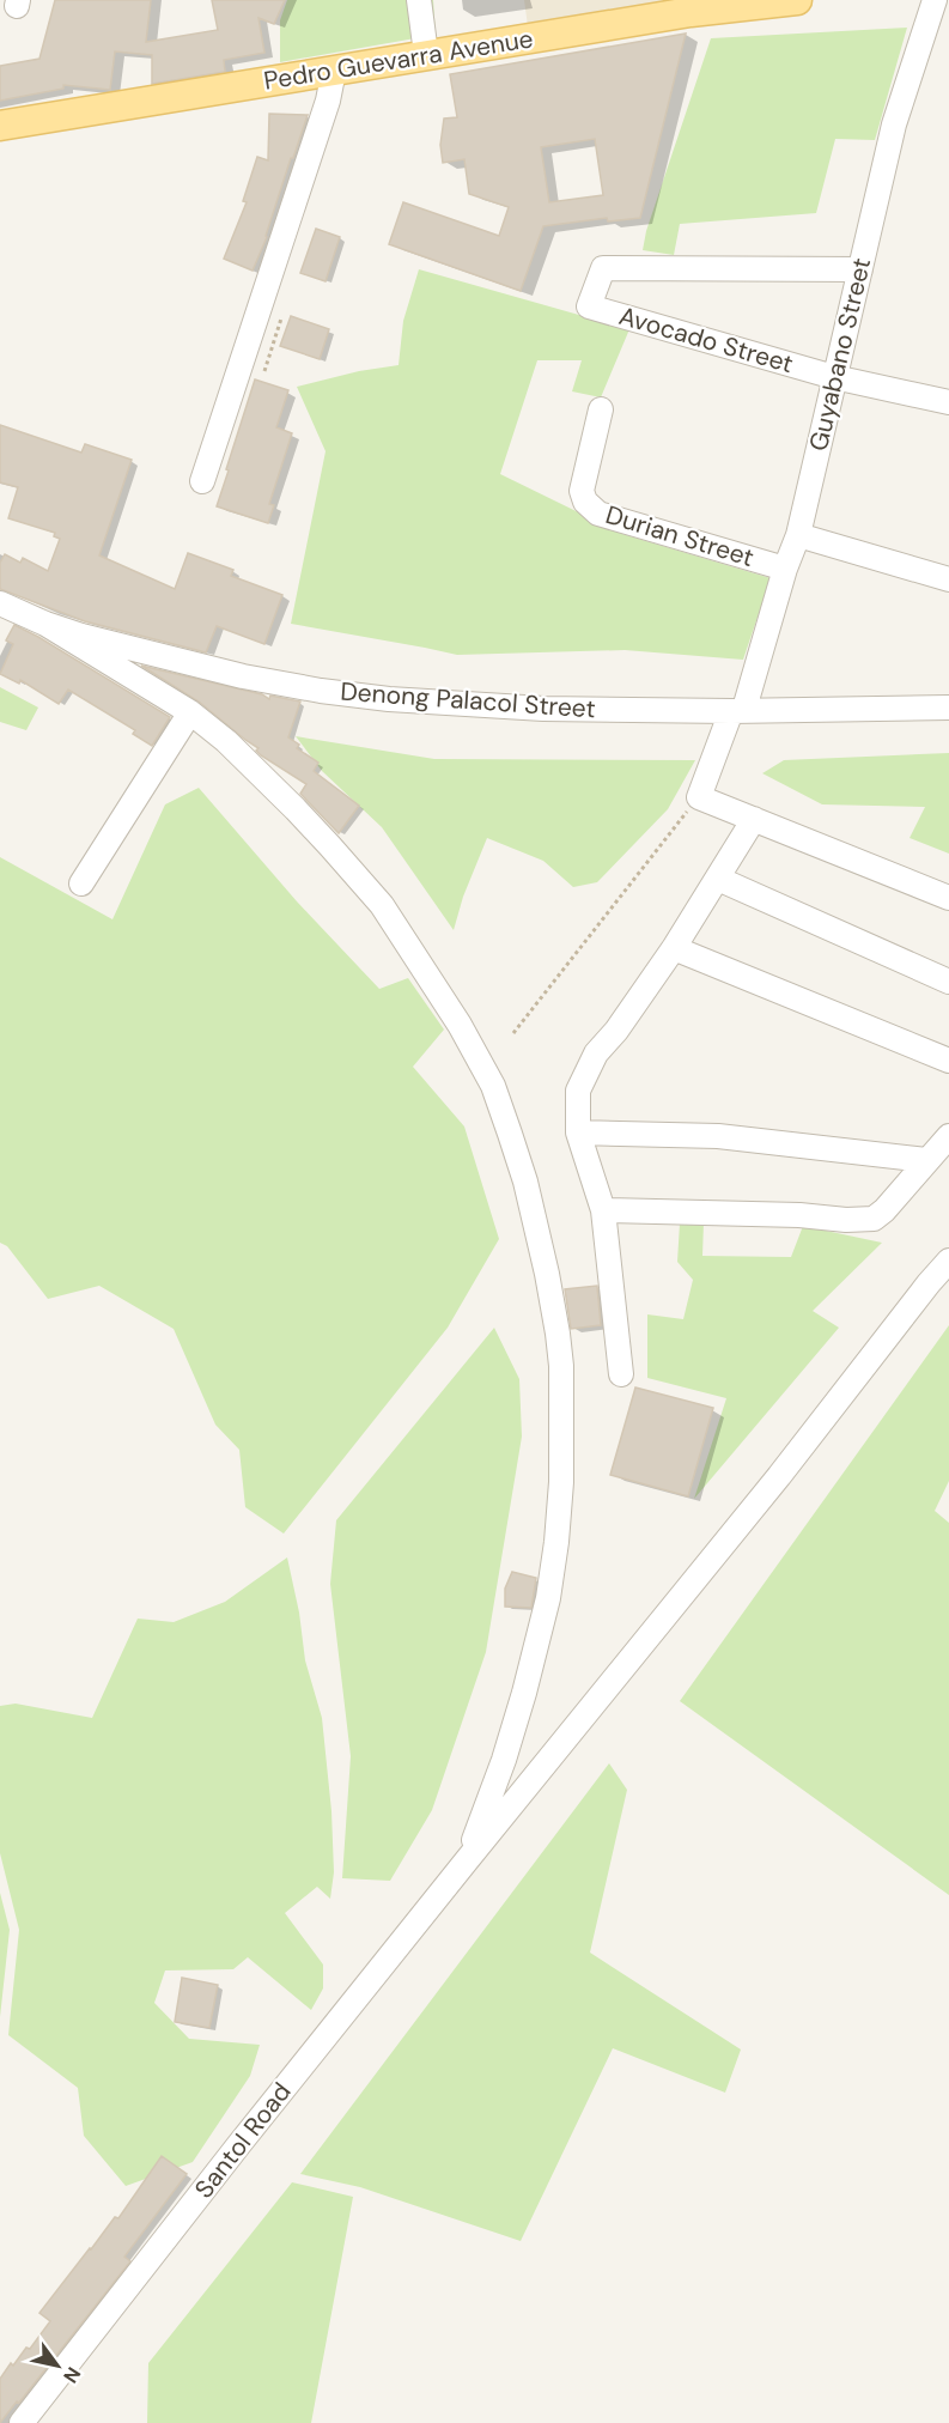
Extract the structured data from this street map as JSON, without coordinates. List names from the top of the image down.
{
  "streets": {
    "main road": ["Pedro Guevarra Avenue"],
    "street": [
      "Avocado Street",
      "Guyabano Street",
      "Durian Street",
      "Denong Palacol Street",
      "Santol Road"
    ]
  },
  "crossings": [
    ["Avocado Street", "Guyabano Street"],
    ["Guyabano Street", "Durian Street"],
    ["Guyabano Street", "Denong Palacol Street"]
  ],
  "north": "bottom right"
}
